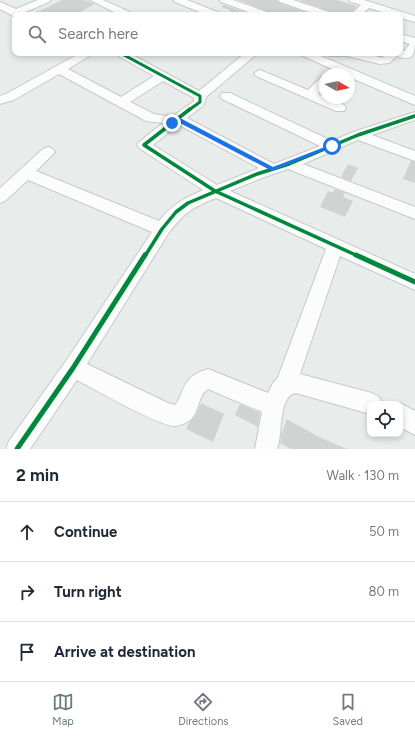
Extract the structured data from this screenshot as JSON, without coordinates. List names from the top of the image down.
{
  "north": "right",
  "page": {
    "search": "Search here",
    "heading": ["2 min", "Walk · 130 m"],
    "list": [
      ["Continue", "50 m"],
      ["Turn right", "80 m"],
      "Arrive at destination"
    ],
    "nav": ["Map", "Directions", "Saved"]
  }
}
